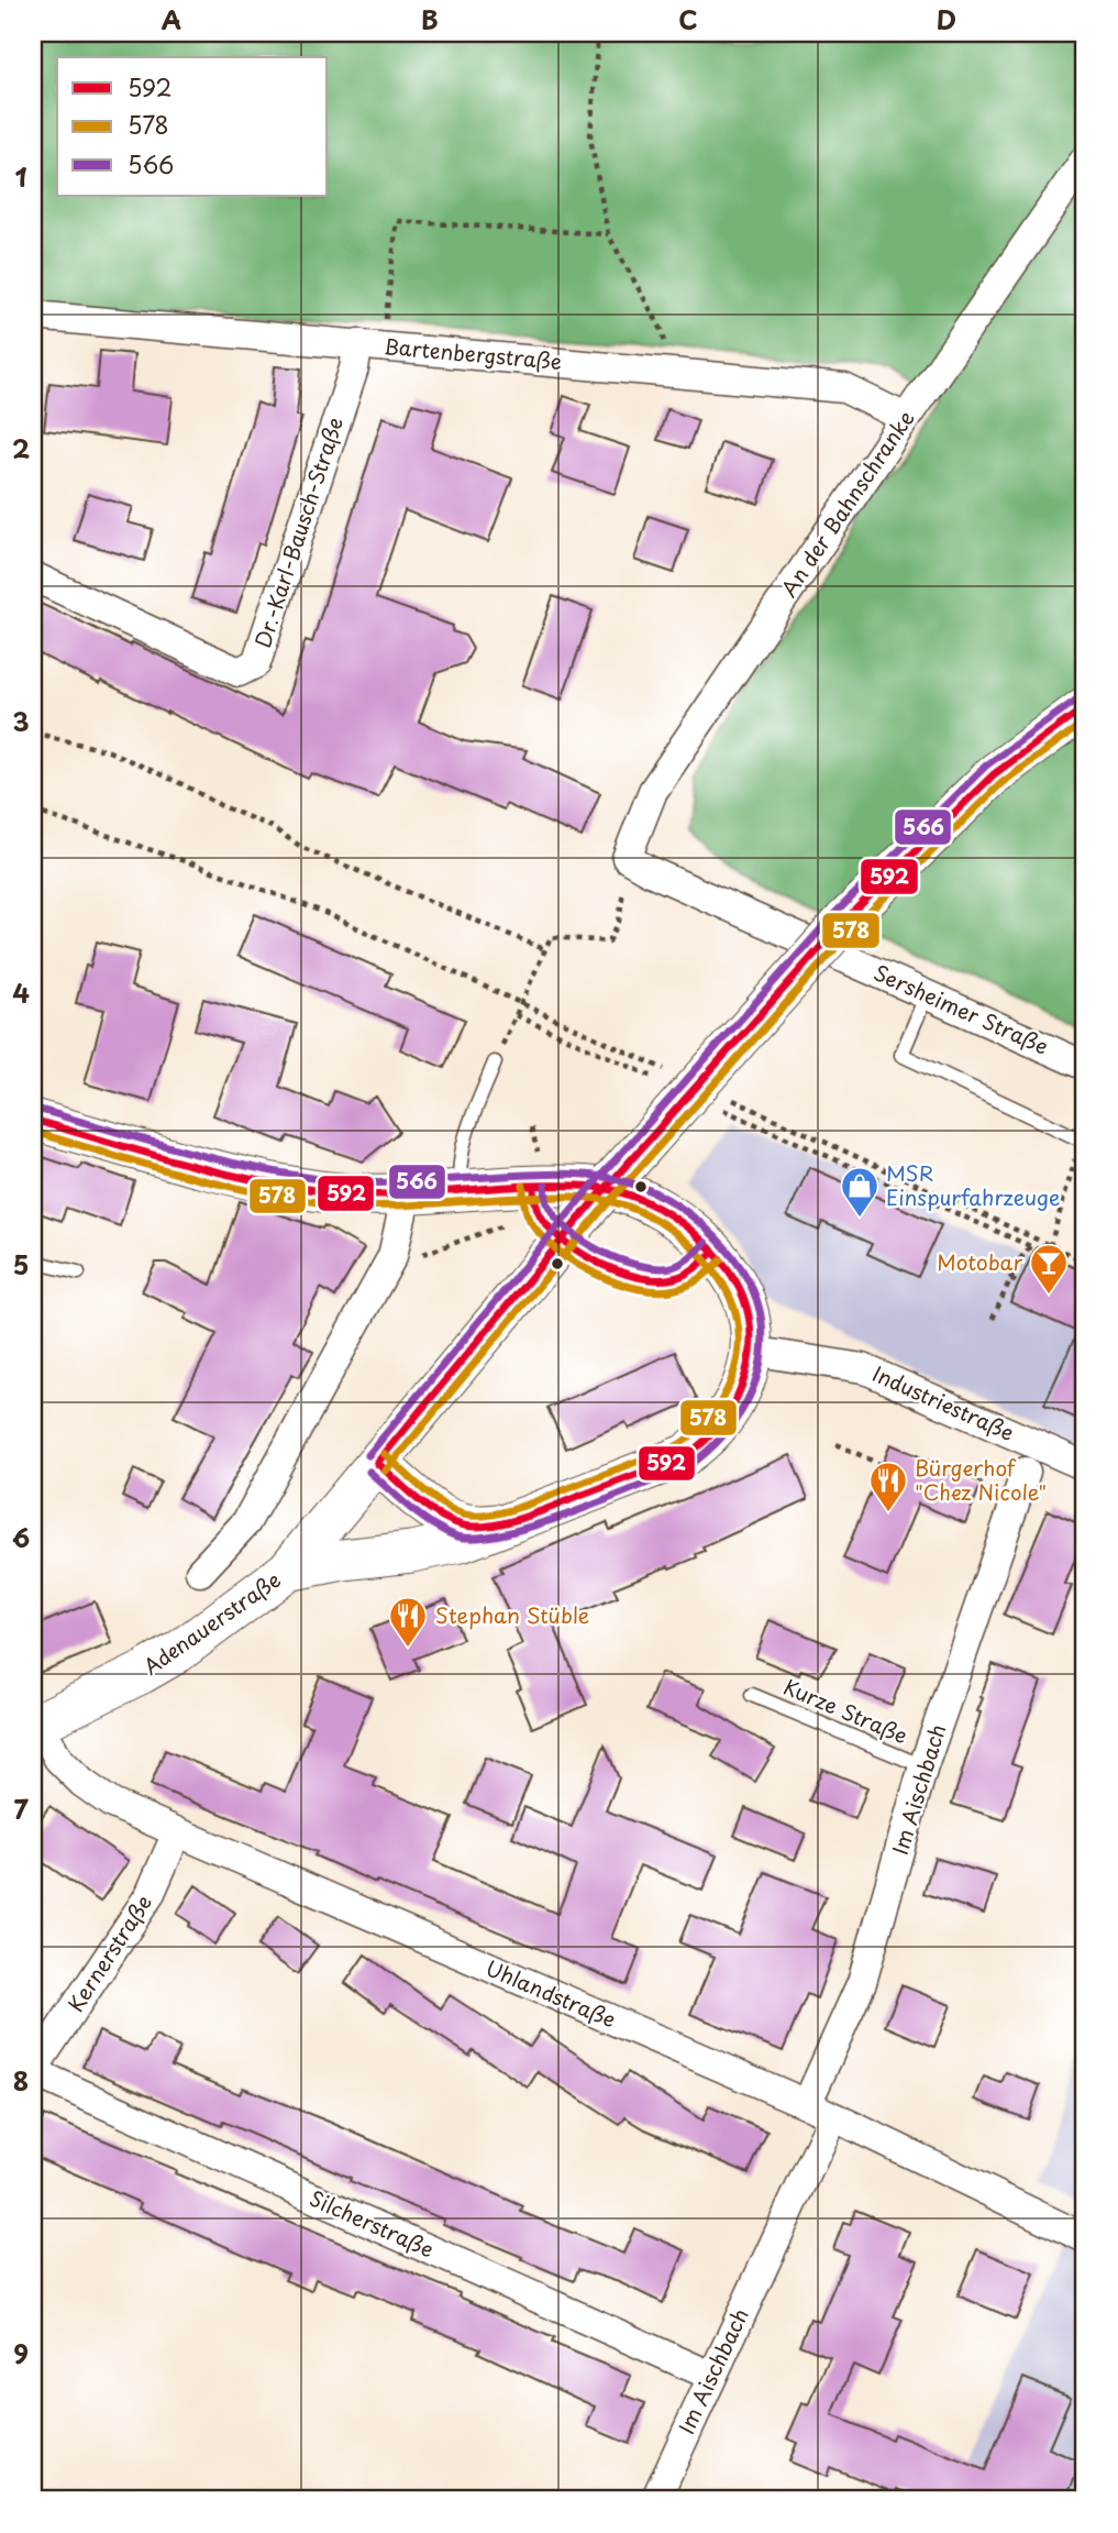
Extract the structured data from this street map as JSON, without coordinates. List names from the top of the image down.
{
  "streets": {
    "main road": ["Adenauerstraße"],
    "street": [
      "Bartenbergstraße",
      "An der Bahnschranke",
      "Dr.-Karl-Bausch-Straße",
      "Sersheimer Straße",
      "Industriestraße",
      "Im Aischbach",
      "Kernerstraße",
      "Uhlandstraße",
      "Silcherstraße"
    ],
    "lane": ["Kurze Straße"]
  },
  "crossings": [
    ["Bartenbergstraße", "An der Bahnschranke"],
    ["Bartenbergstraße", "Dr.-Karl-Bausch-Straße"],
    ["An der Bahnschranke", "Sersheimer Straße"],
    ["Adenauerstraße", "Uhlandstraße"],
    ["Kurze Straße", "Im Aischbach"],
    ["Im Aischbach", "Uhlandstraße"],
    ["Im Aischbach", "Silcherstraße"],
    ["Kernerstraße", "Uhlandstraße"],
    ["Kernerstraße", "Silcherstraße"]
  ],
  "places": {
    "shop": ["MSR Einspurfahrzeuge"],
    "bar": ["Motobar"],
    "restaurant": ["Bürgerhof \"Chez Nicole\"", "Stephan Stüble"]
  },
  "lines": ["transit line 566", "transit line 592", "transit line 578"],
  "legend": ["592", "578", "566"],
  "grid": {
    "columns": [
      "A",
      "B",
      "C",
      "D"
    ],
    "rows": [
      "1",
      "2",
      "3",
      "4",
      "5",
      "6",
      "7",
      "8",
      "9"
    ]
  }
}
